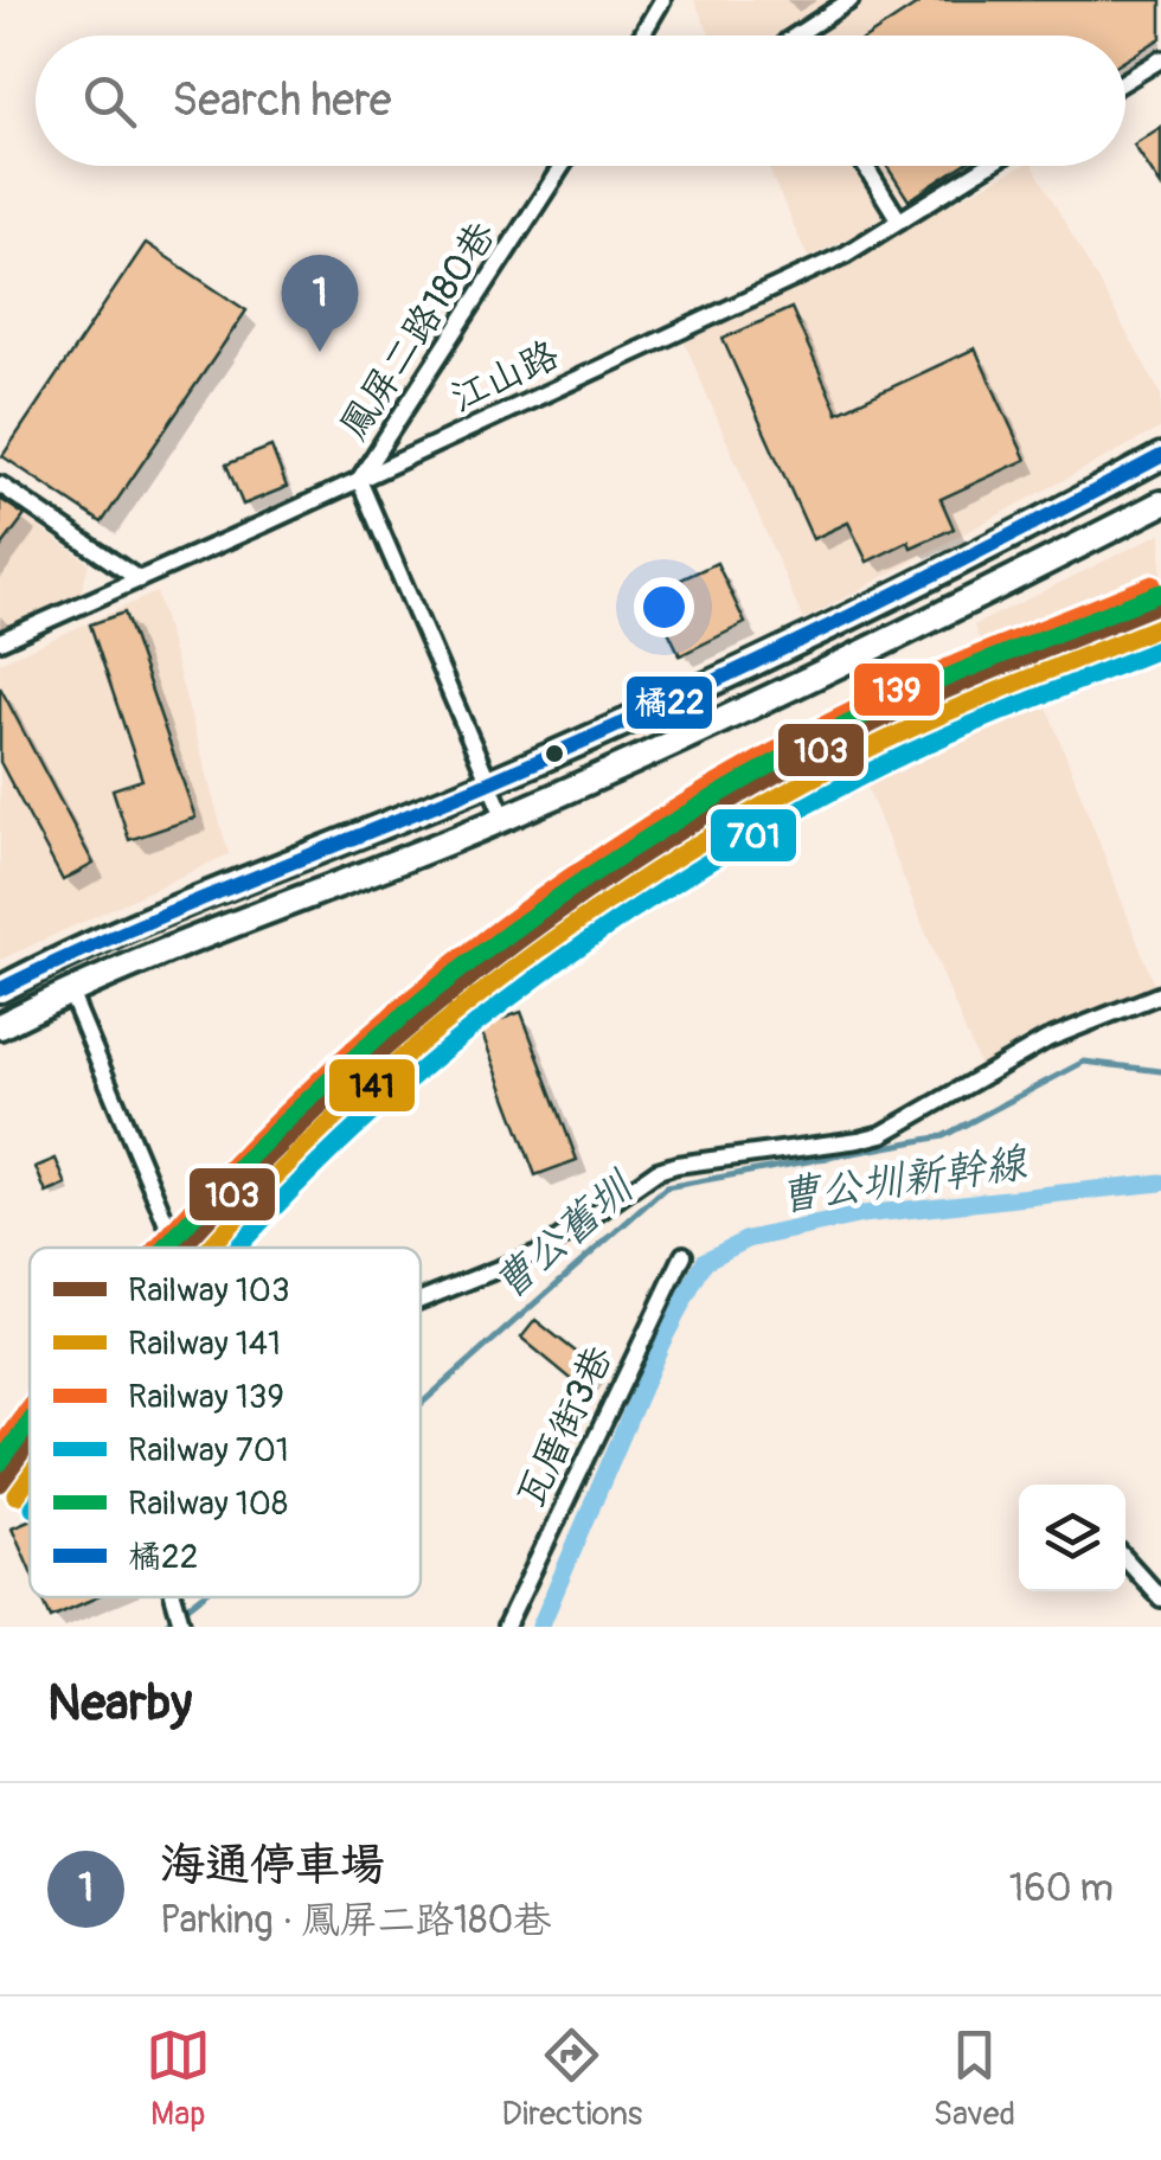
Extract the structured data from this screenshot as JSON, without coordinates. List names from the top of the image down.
{
  "streets": {
    "street": ["鳳屏二路180巷", "江山路", "瓦厝街3巷"]
  },
  "crossings": [
    ["鳳屏二路180巷", "江山路"]
  ],
  "water": ["曹公圳新幹線", "曹公舊圳"],
  "lines": [
    "transit line 橘22",
    "rail line 139",
    "rail line 108",
    "rail line 103",
    "rail line 141",
    "rail line 701"
  ],
  "legend": [
    "Railway 103",
    "Railway 141",
    "Railway 139",
    "Railway 701",
    "Railway 108",
    "橘22"
  ],
  "page": {
    "search": "Search here",
    "pins": "1",
    "heading": "Nearby",
    "list": [
      {
        "mark": "1",
        "name": "海通停車場",
        "note": "Parking · 鳳屏二路180巷",
        "value": "160 m"
      }
    ],
    "nav": ["Map", "Directions", "Saved"]
  }
}
